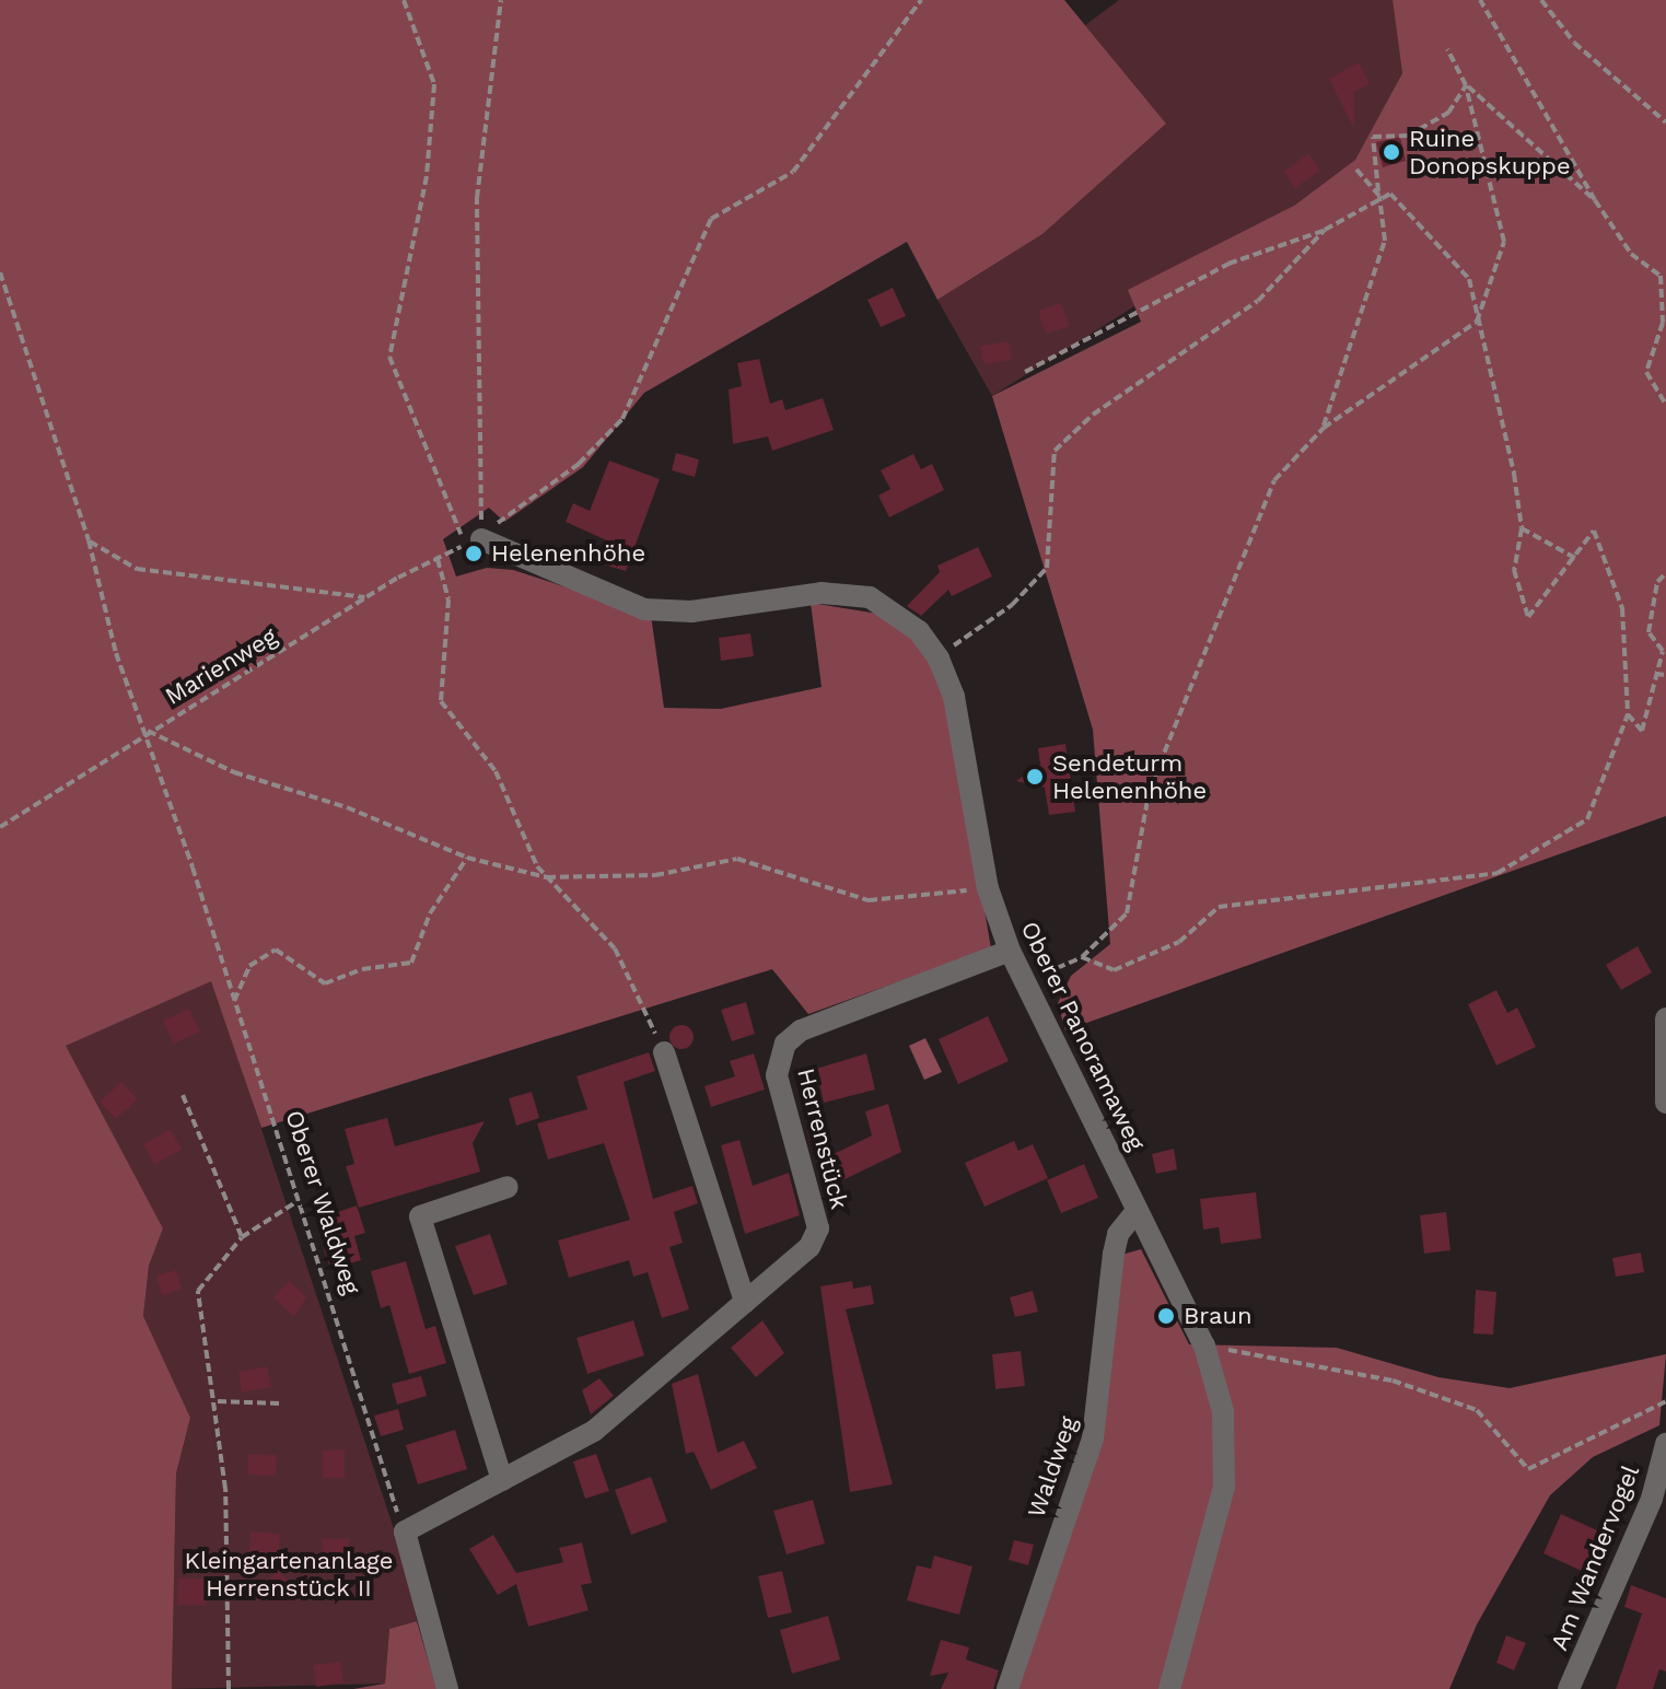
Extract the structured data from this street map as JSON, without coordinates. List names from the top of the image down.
{
  "streets": {
    "street": [
      "Oberer Panoramaweg",
      "Herrenstück",
      "Waldweg",
      "Am Wandervogel"
    ],
    "path": ["Marienweg", "Oberer Waldweg"]
  },
  "crossings": [
    ["Marienweg", "Oberer Panoramaweg"],
    ["Marienweg", "Oberer Waldweg"],
    ["Oberer Panoramaweg", "Herrenstück"],
    ["Oberer Panoramaweg", "Waldweg"],
    ["Herrenstück", "Oberer Waldweg"]
  ],
  "parks": ["Kleingartenanlage Herrenstück II"],
  "places": [
    "Ruine Donopskuppe",
    "Helenenhöhe",
    "Sendeturm Helenenhöhe",
    "Braun"
  ]
}
